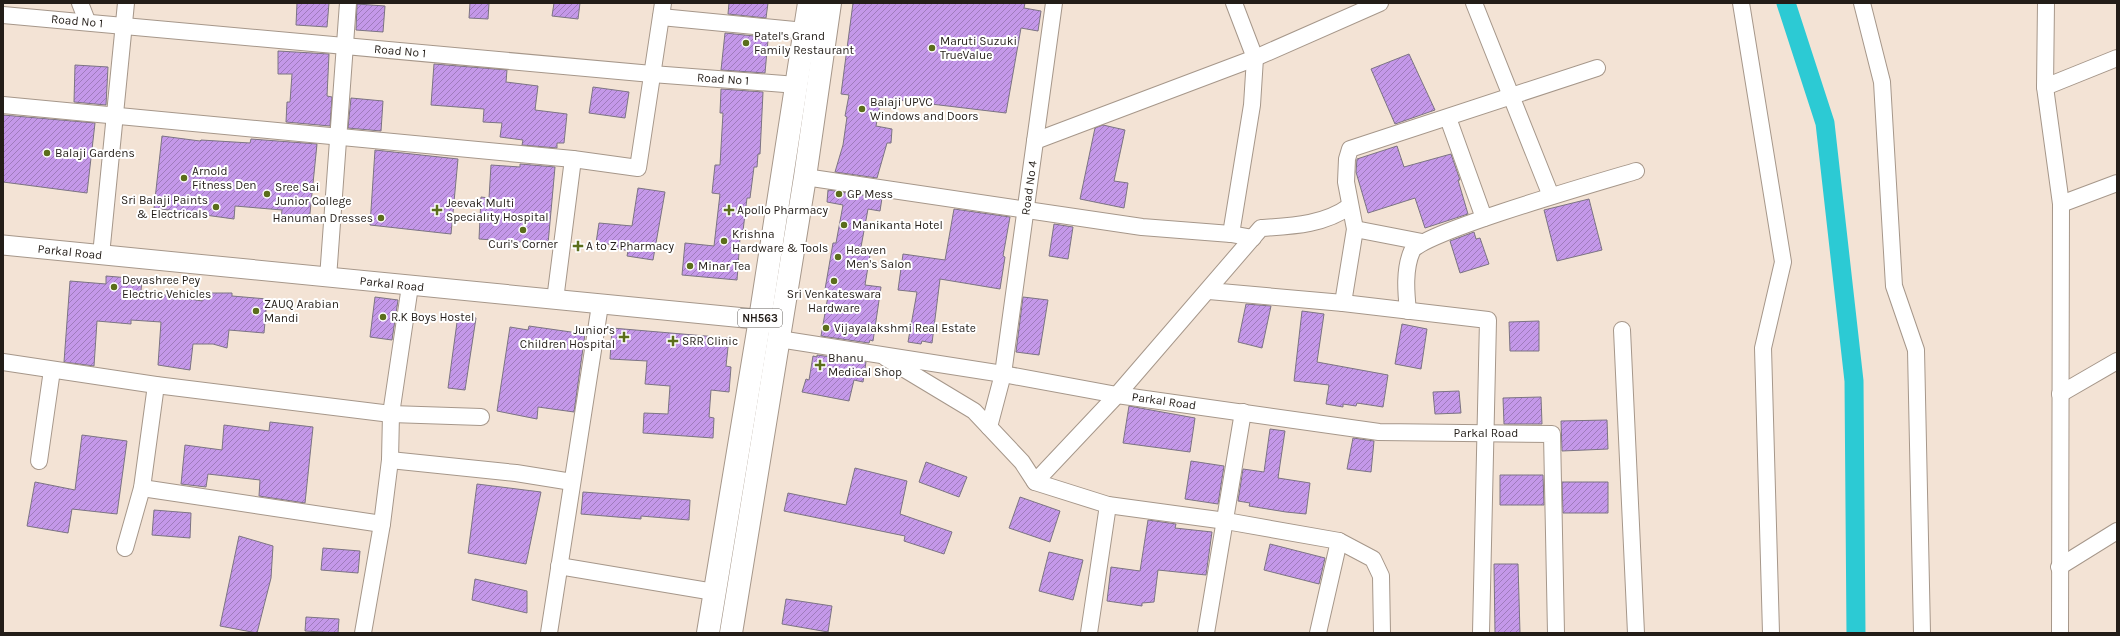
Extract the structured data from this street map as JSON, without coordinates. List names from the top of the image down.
{
  "streets": {
    "highway": ["NH563"],
    "street": ["Road No 1", "Road No 4", "Parkal Road"]
  },
  "crossings": [
    ["Road No 1", "NH563"],
    ["Road No 4", "Parkal Road"],
    ["Parkal Road", "NH563"]
  ],
  "places": {
    "other": [
      "Patel's Grand Family Restaurant",
      "Maruti Suzuki TrueValue",
      "Balaji UPVC Windows and Doors",
      "Balaji Gardens",
      "Arnold Fitness Den",
      "Sree Sai Junior College",
      "GP Mess",
      "Sri Balaji Paints & Electricals",
      "Hanuman Dresses",
      "Manikanta Hotel",
      "Curi's Corner",
      "Krishna Hardware & Tools",
      "Heaven Men's Salon",
      "Minar Tea",
      "Sri Venkateswara Hardware",
      "Devashree Pey Electric Vehicles",
      "ZAUQ Arabian Mandi",
      "R.K Boys Hostel",
      "Vijayalakshmi Real Estate"
    ],
    "health": [
      "Jeevak Multi Speciality Hospital",
      "Apollo Pharmacy",
      "A to Z Pharmacy",
      "Junior's Children Hospital",
      "SRR Clinic",
      "Bhanu Medical Shop"
    ]
  }
}
